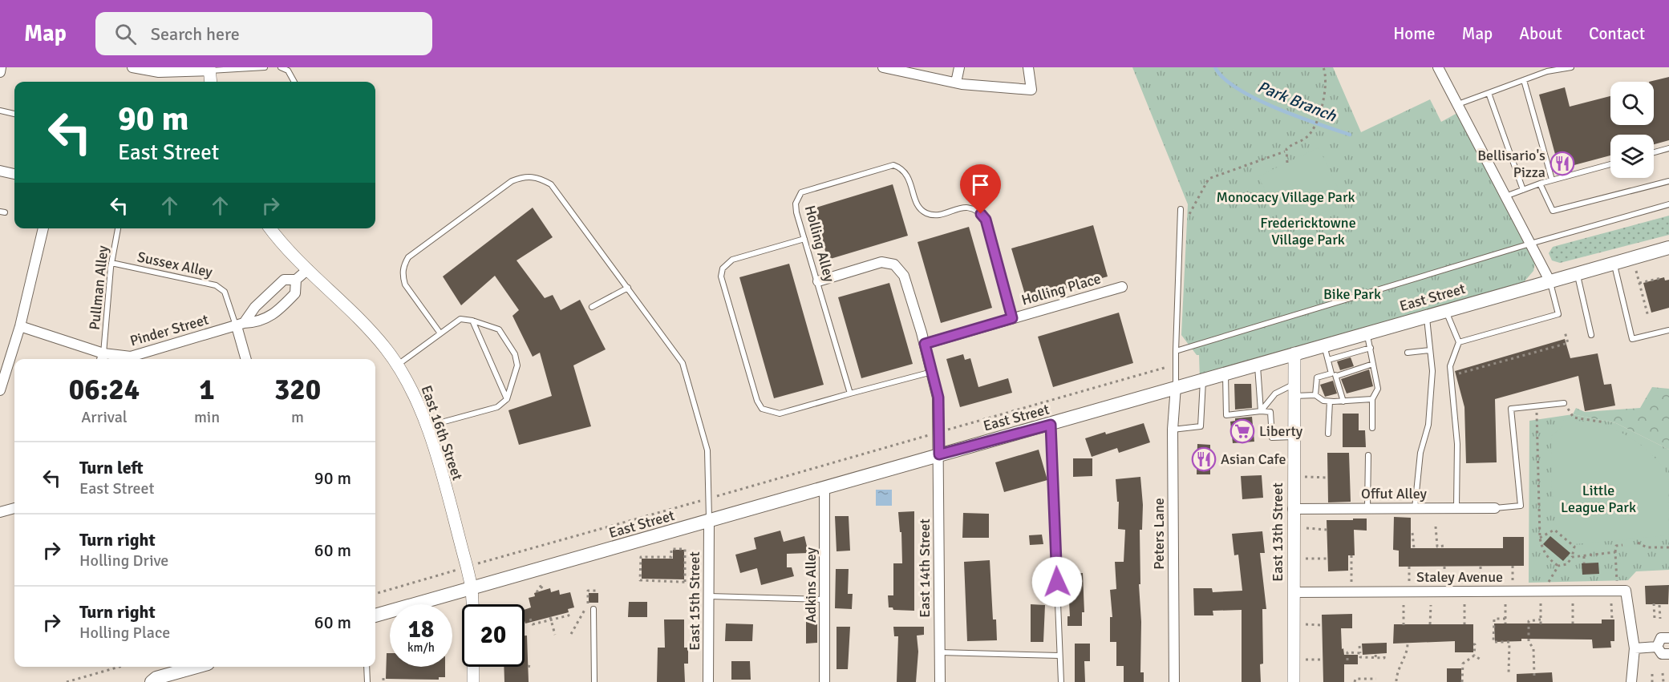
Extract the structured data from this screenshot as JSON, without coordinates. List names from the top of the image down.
{
  "streets": {
    "main road": ["East Street"],
    "street": [
      "Holling Place",
      "Pinder Street",
      "East 16th Street",
      "Offut Alley",
      "East 13th Street",
      "Peters Lane",
      "East 14th Street",
      "Staley Avenue",
      "Adkins Alley",
      "East 15th Street"
    ],
    "lane": ["Holling Alley", "Sussex Alley", "Pullman Alley"]
  },
  "crossings": [
    ["Holling Alley", "Holling Place"],
    ["Holling Alley", "East 14th Street"],
    ["Sussex Alley", "Pullman Alley"],
    ["Sussex Alley", "Pinder Street"],
    ["Pullman Alley", "Pinder Street"],
    ["Holling Place", "East 14th Street"],
    ["East Street", "East 16th Street"],
    ["East Street", "East 13th Street"],
    ["East Street", "Peters Lane"],
    ["East Street", "East 14th Street"],
    ["East Street", "Adkins Alley"],
    ["East Street", "East 15th Street"],
    ["Pinder Street", "East 16th Street"],
    ["Offut Alley", "East 13th Street"],
    ["East 13th Street", "Staley Avenue"]
  ],
  "water": ["Park Branch"],
  "parks": [
    "Monocacy Village Park",
    "Fredericktowne Village Park",
    "Bike Park",
    "Little League Park"
  ],
  "places": {
    "restaurant": ["Bellisario's Pizza", "Asian Cafe"],
    "supermarket": ["Liberty"]
  },
  "page": {
    "header": "Map",
    "search": "Search here",
    "nav": [
      "Home",
      "Map",
      "About",
      "Contact"
    ],
    "turn": ["90 m", "East Street"],
    "eta": [
      "06:24",
      "Arrival",
      "1",
      "min",
      "320",
      "m"
    ],
    "list": [
      {
        "name": "Turn left",
        "note": "East Street",
        "value": "90 m"
      },
      {
        "name": "Turn right",
        "note": "Holling Drive",
        "value": "60 m"
      },
      {
        "name": "Turn right",
        "note": "Holling Place",
        "value": "60 m"
      }
    ],
    "speed": "18 km/h",
    "limit": "20"
  }
}
